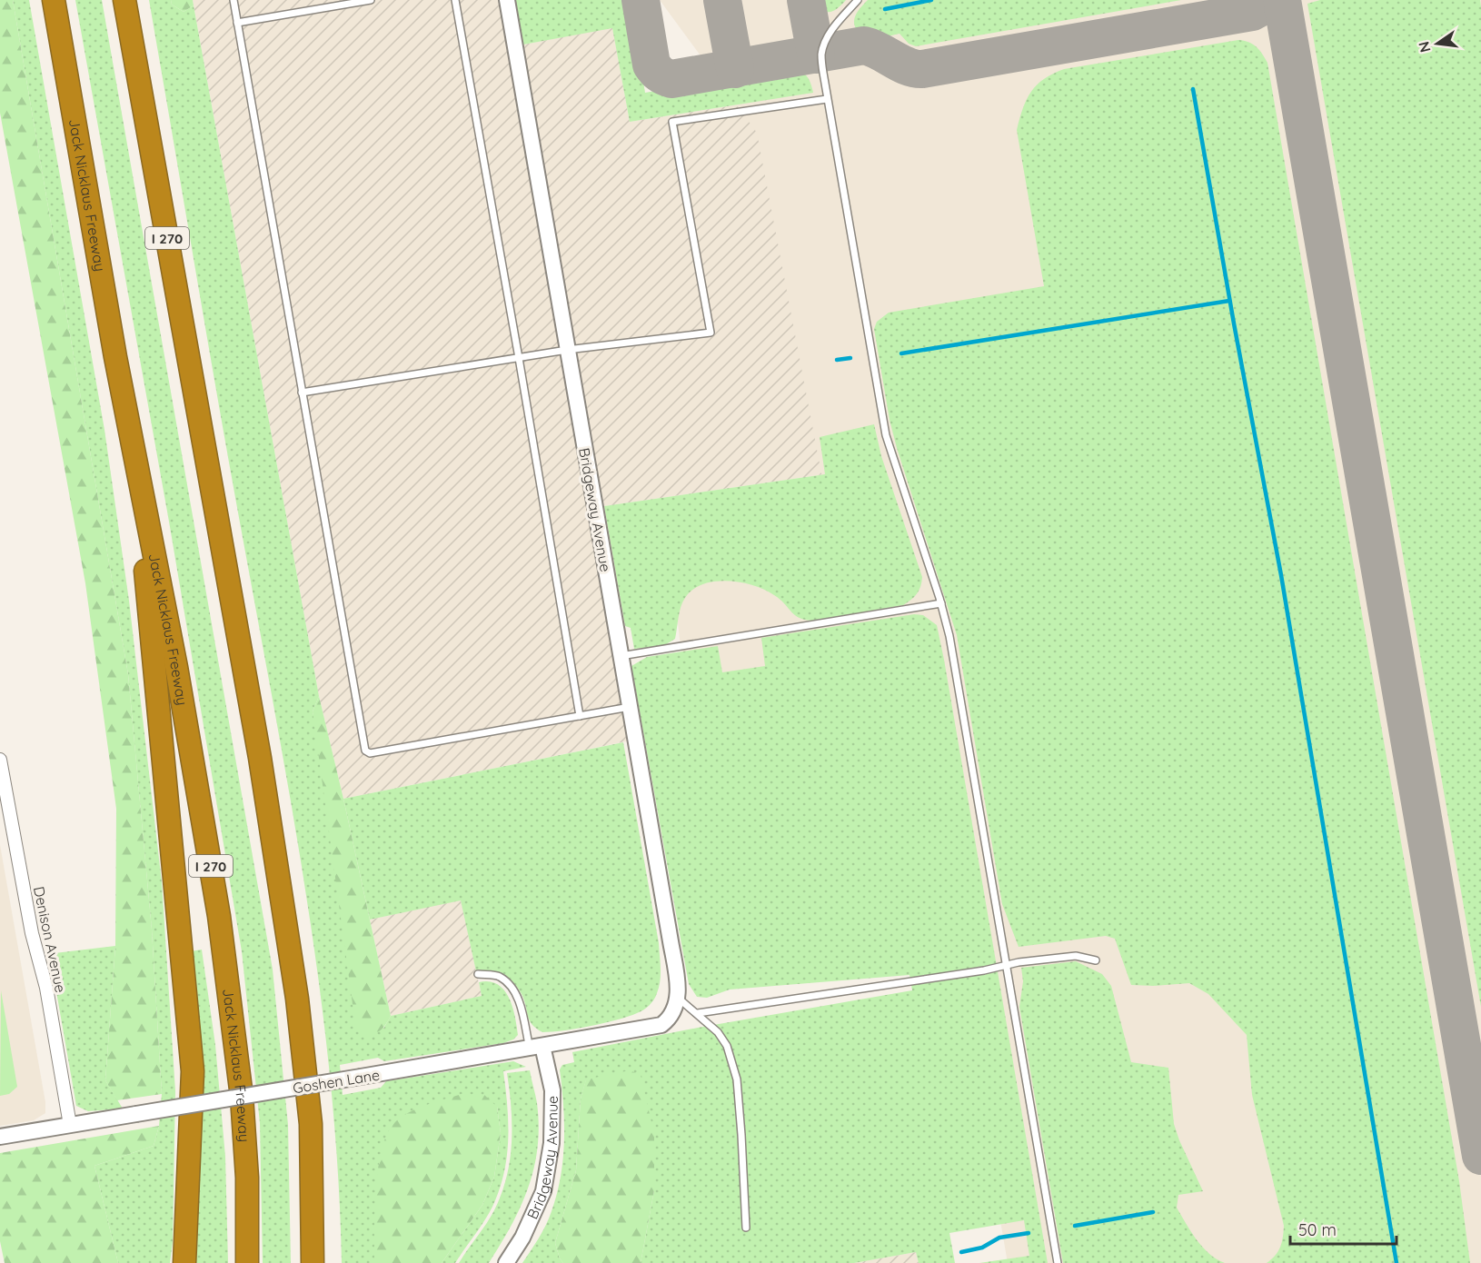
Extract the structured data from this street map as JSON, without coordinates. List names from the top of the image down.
{
  "streets": {
    "highway": ["Jack Nicklaus Freeway", "I 270"],
    "street": ["Bridgeway Avenue", "Denison Avenue", "Goshen Lane"]
  },
  "crossings": [
    ["Bridgeway Avenue", "Goshen Lane"],
    ["Denison Avenue", "Goshen Lane"]
  ],
  "scale_bar": "50 m",
  "north": "left"
}
